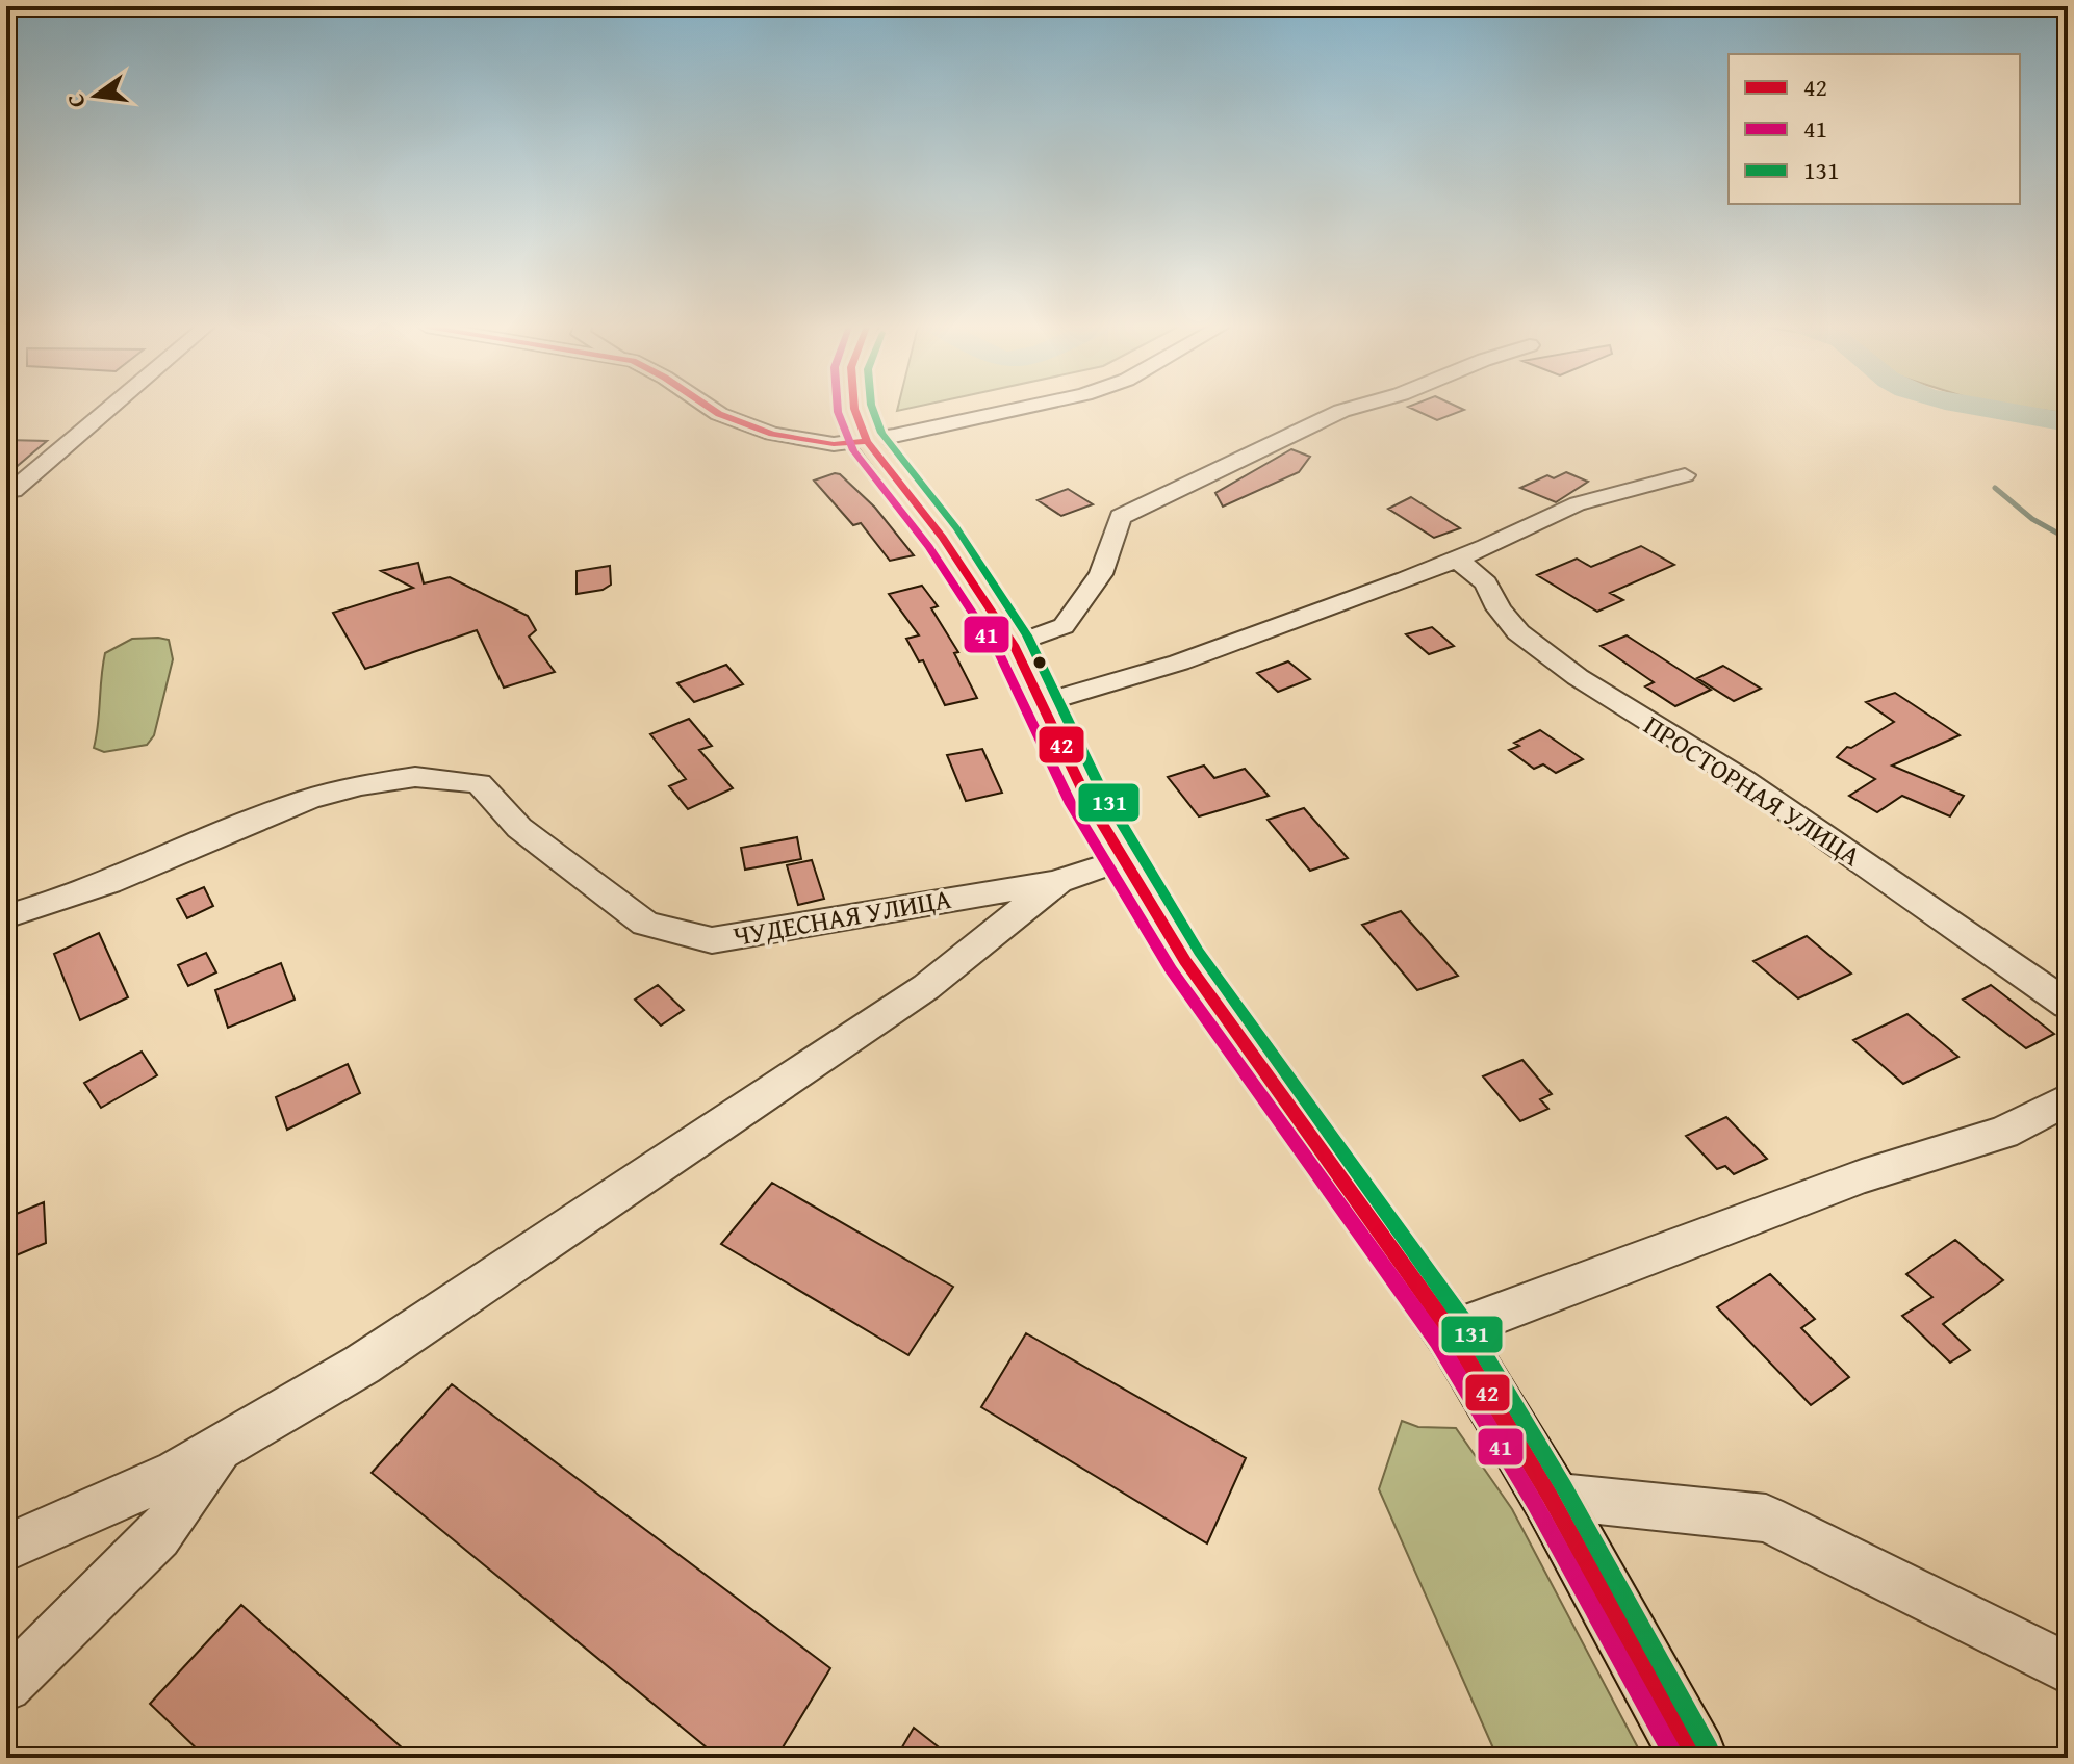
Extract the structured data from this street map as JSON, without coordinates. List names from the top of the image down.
{
  "streets": {
    "street": ["ПРОСТОРНАЯ УЛИЦА", "ЧУДЕСНАЯ УЛИЦА"]
  },
  "lines": ["transit line 42", "transit line 41", "transit line 131"],
  "legend": ["42", "41", "131"],
  "north": "left"
}
